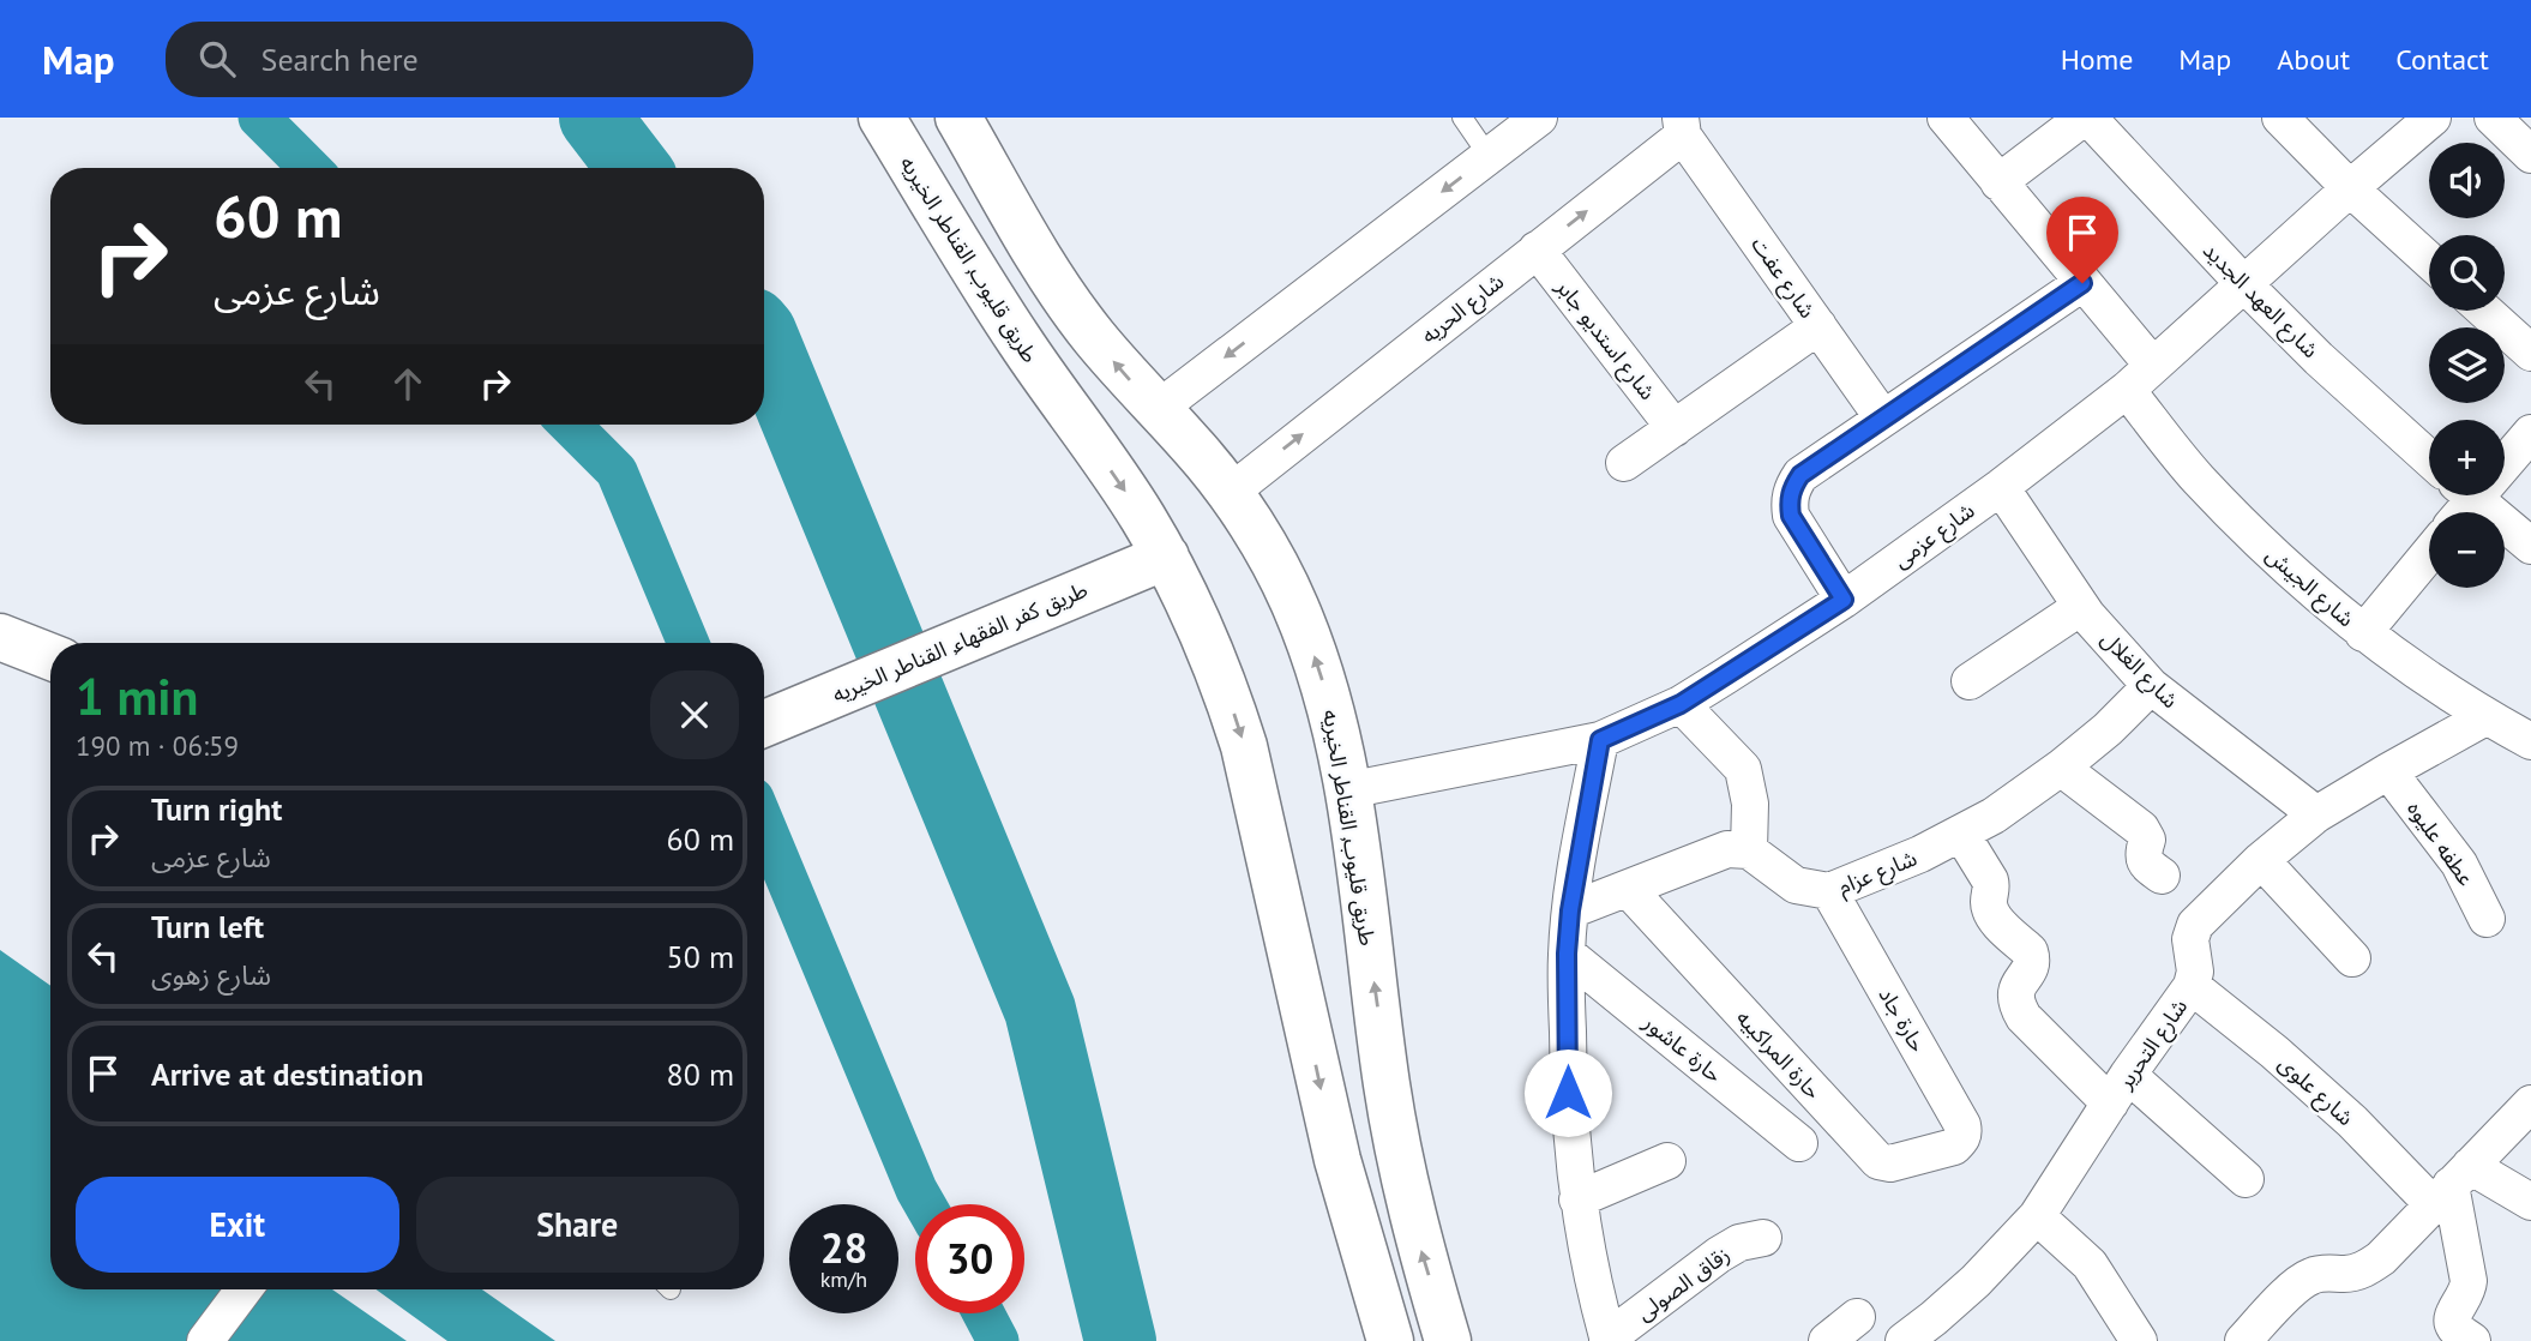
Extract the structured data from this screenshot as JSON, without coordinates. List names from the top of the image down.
{
  "streets": {
    "main road": ["طريق قليوب, القناطر الخيريه", "طريق كفر الفقهاء, القناطر الخيريه"],
    "street": [
      "شارع عفت",
      "شارع العهد الجديد",
      "شارع الحريه",
      "شارع استديو جابر",
      "شارع عزمى",
      "شارع الجيش",
      "شارع الغلال",
      "عطفه عليوه",
      "شارع عزام",
      "حارة جاد",
      "شارع التحرير",
      "حارة عاشور",
      "حارة المراكبيه",
      "شارع علوى",
      "زقاق الصولى"
    ]
  },
  "crossings": [
    ["طريق قليوب, القناطر الخيريه", "شارع الحريه"],
    ["طريق قليوب, القناطر الخيريه", "شارع عزمى"],
    ["طريق قليوب, القناطر الخيريه", "طريق كفر الفقهاء, القناطر الخيريه"],
    ["شارع عفت", "شارع الحريه"],
    ["شارع العهد الجديد", "شارع عزمى"],
    ["شارع الحريه", "شارع استديو جابر"],
    ["شارع عزمى", "شارع الجيش"],
    ["شارع عزمى", "شارع الغلال"],
    ["شارع الجيش", "شارع التحرير"],
    ["شارع الغلال", "شارع عزام"],
    ["شارع الغلال", "شارع التحرير"],
    ["عطفه عليوه", "شارع التحرير"],
    ["شارع عزام", "حارة جاد"],
    ["حارة جاد", "حارة المراكبيه"],
    ["شارع التحرير", "شارع علوى"]
  ],
  "page": {
    "header": "Map",
    "search": "Search here",
    "nav": [
      "Home",
      "Map",
      "About",
      "Contact"
    ],
    "map_buttons": ["+", "−"],
    "turn": ["60 m", "شارع عزمى"],
    "heading": ["1 min", "190 m · 06:59"],
    "list": [
      {
        "name": "Turn right",
        "note": "شارع عزمى",
        "value": "60 m"
      },
      {
        "name": "Turn left",
        "note": "شارع زهوى",
        "value": "50 m"
      },
      {
        "name": "Arrive at destination",
        "value": "80 m"
      }
    ],
    "buttons": ["Exit", "Share"],
    "speed": "28 km/h",
    "limit": "30"
  }
}
